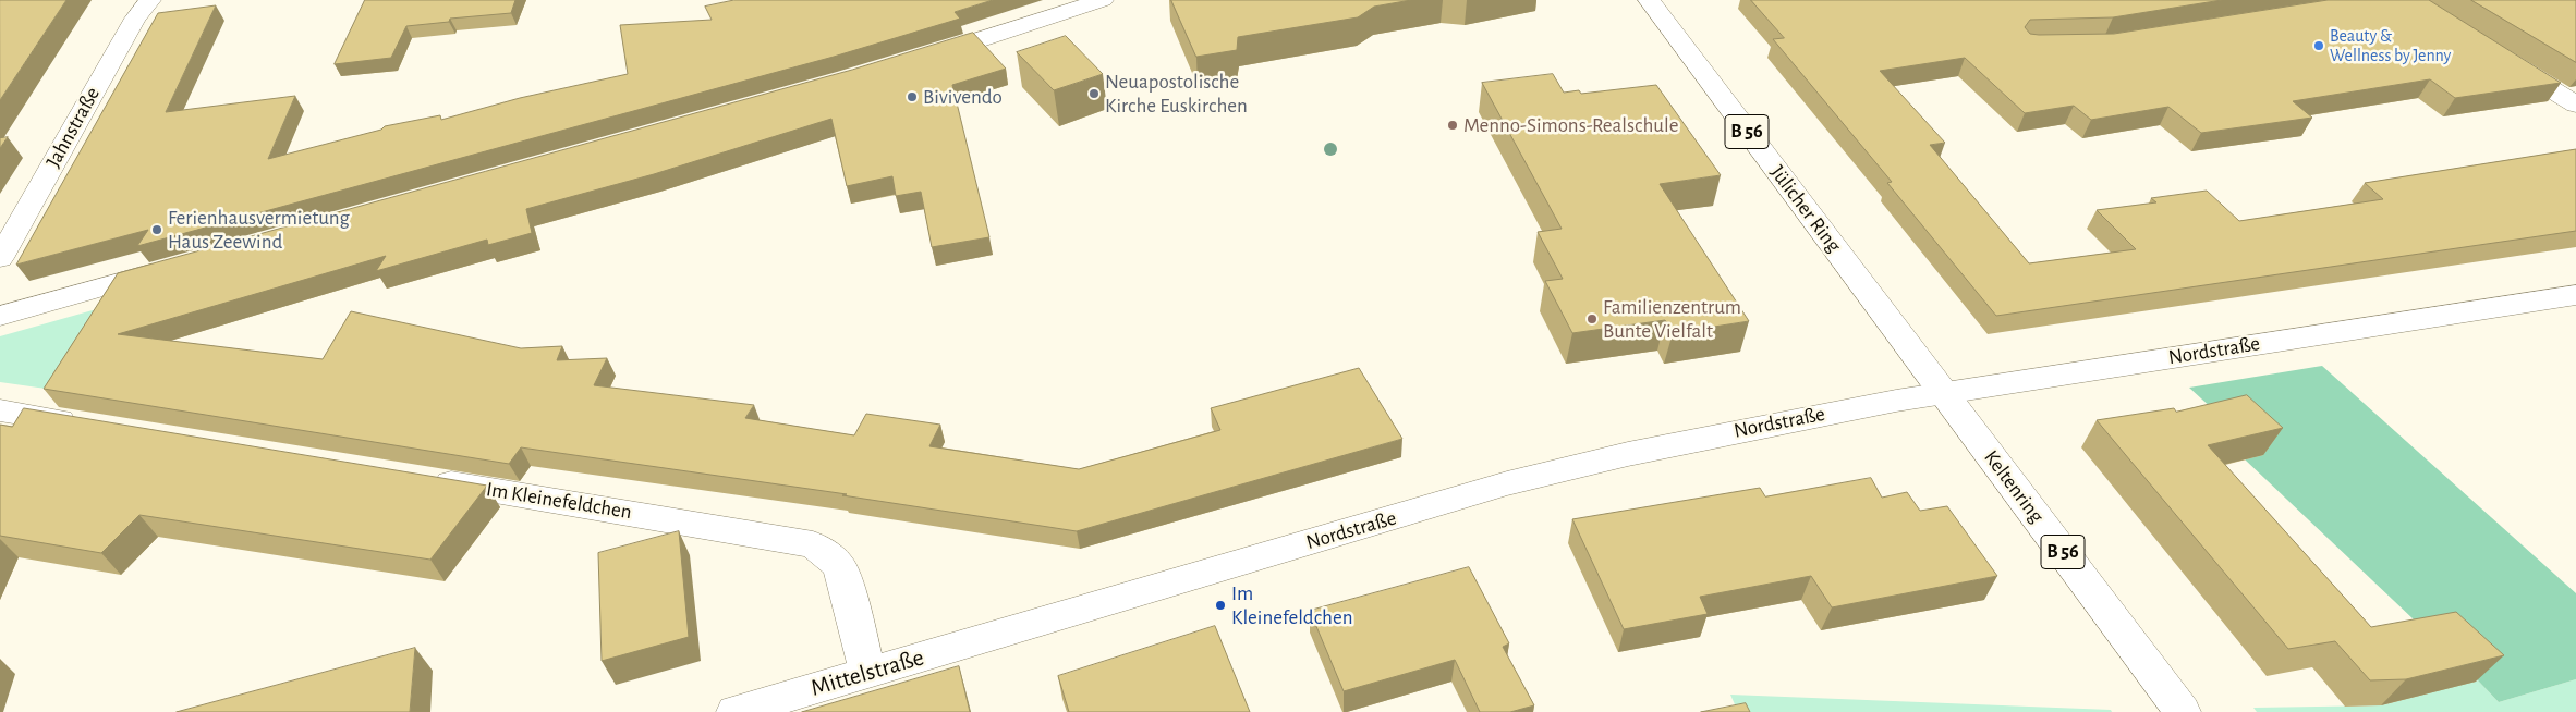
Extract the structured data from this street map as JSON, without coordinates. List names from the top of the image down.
{
  "streets": {
    "street": [
      "Jahnstraße",
      "B 56",
      "Jülicher Ring",
      "Nordstraße",
      "Keltenring",
      "Im Kleinefeldchen",
      "Mittelstraße"
    ]
  },
  "crossings": [
    ["Jülicher Ring", "Nordstraße"],
    ["Jülicher Ring", "Keltenring"],
    ["Nordstraße", "Keltenring"],
    ["Nordstraße", "Mittelstraße"],
    ["Im Kleinefeldchen", "Mittelstraße"]
  ],
  "places": [
    "Beauty & Wellness by Jenny",
    "Neuapostolische Kirche Euskirchen",
    "Bivivendo",
    "Menno-Simons-Realschule",
    "Ferienhausvermietung Haus Zeewind",
    "Familienzentrum Bunte Vielfalt",
    "Im Kleinefeldchen"
  ]
}
